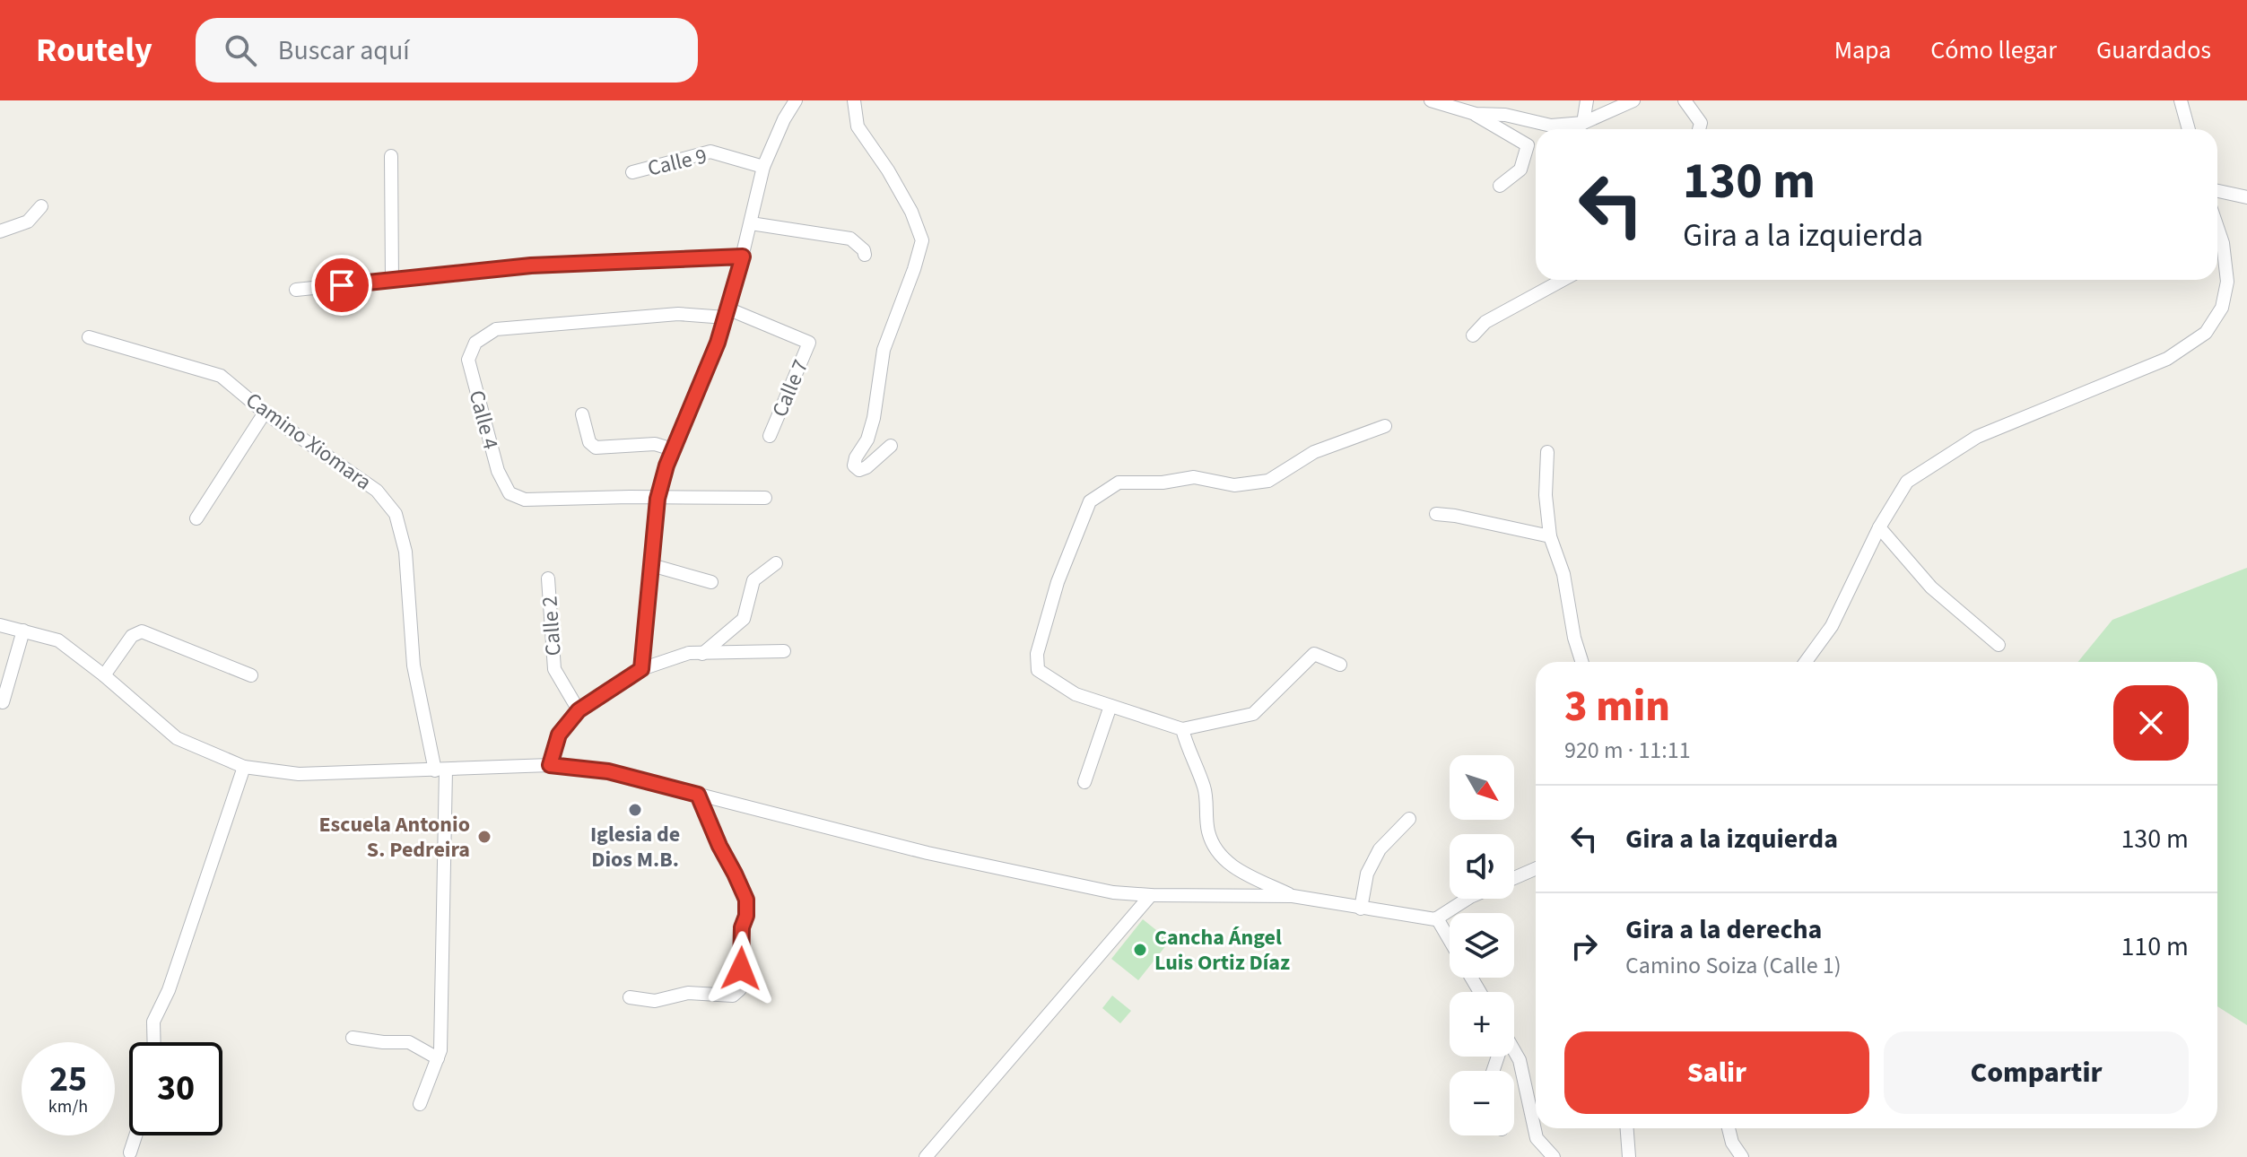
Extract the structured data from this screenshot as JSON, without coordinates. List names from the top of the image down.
{
  "streets": {
    "street": [
      "Calle 9",
      "Calle 7",
      "Calle 4",
      "Camino Xiomara",
      "Calle 2"
    ]
  },
  "crossings": [
    ["Calle 7", "Calle 4"]
  ],
  "places": ["Iglesia de Dios M.B.", "Escuela Antonio S. Pedreira", "Cancha Ángel Luis Ortiz Díaz"],
  "north": "bottom right",
  "page": {
    "header": "Routely",
    "search": "Buscar aquí",
    "nav": ["Mapa", "Cómo llegar", "Guardados"],
    "turn": ["130 m", "Gira a la izquierda"],
    "heading": ["3 min", "920 m · 11:11"],
    "map_buttons": ["+", "−"],
    "list": [
      {
        "name": "Gira a la izquierda",
        "value": "130 m"
      },
      {
        "name": "Gira a la derecha",
        "note": "Camino Soiza (Calle 1)",
        "value": "110 m"
      }
    ],
    "buttons": ["Salir", "Compartir"],
    "speed": "25 km/h",
    "limit": "30"
  }
}
